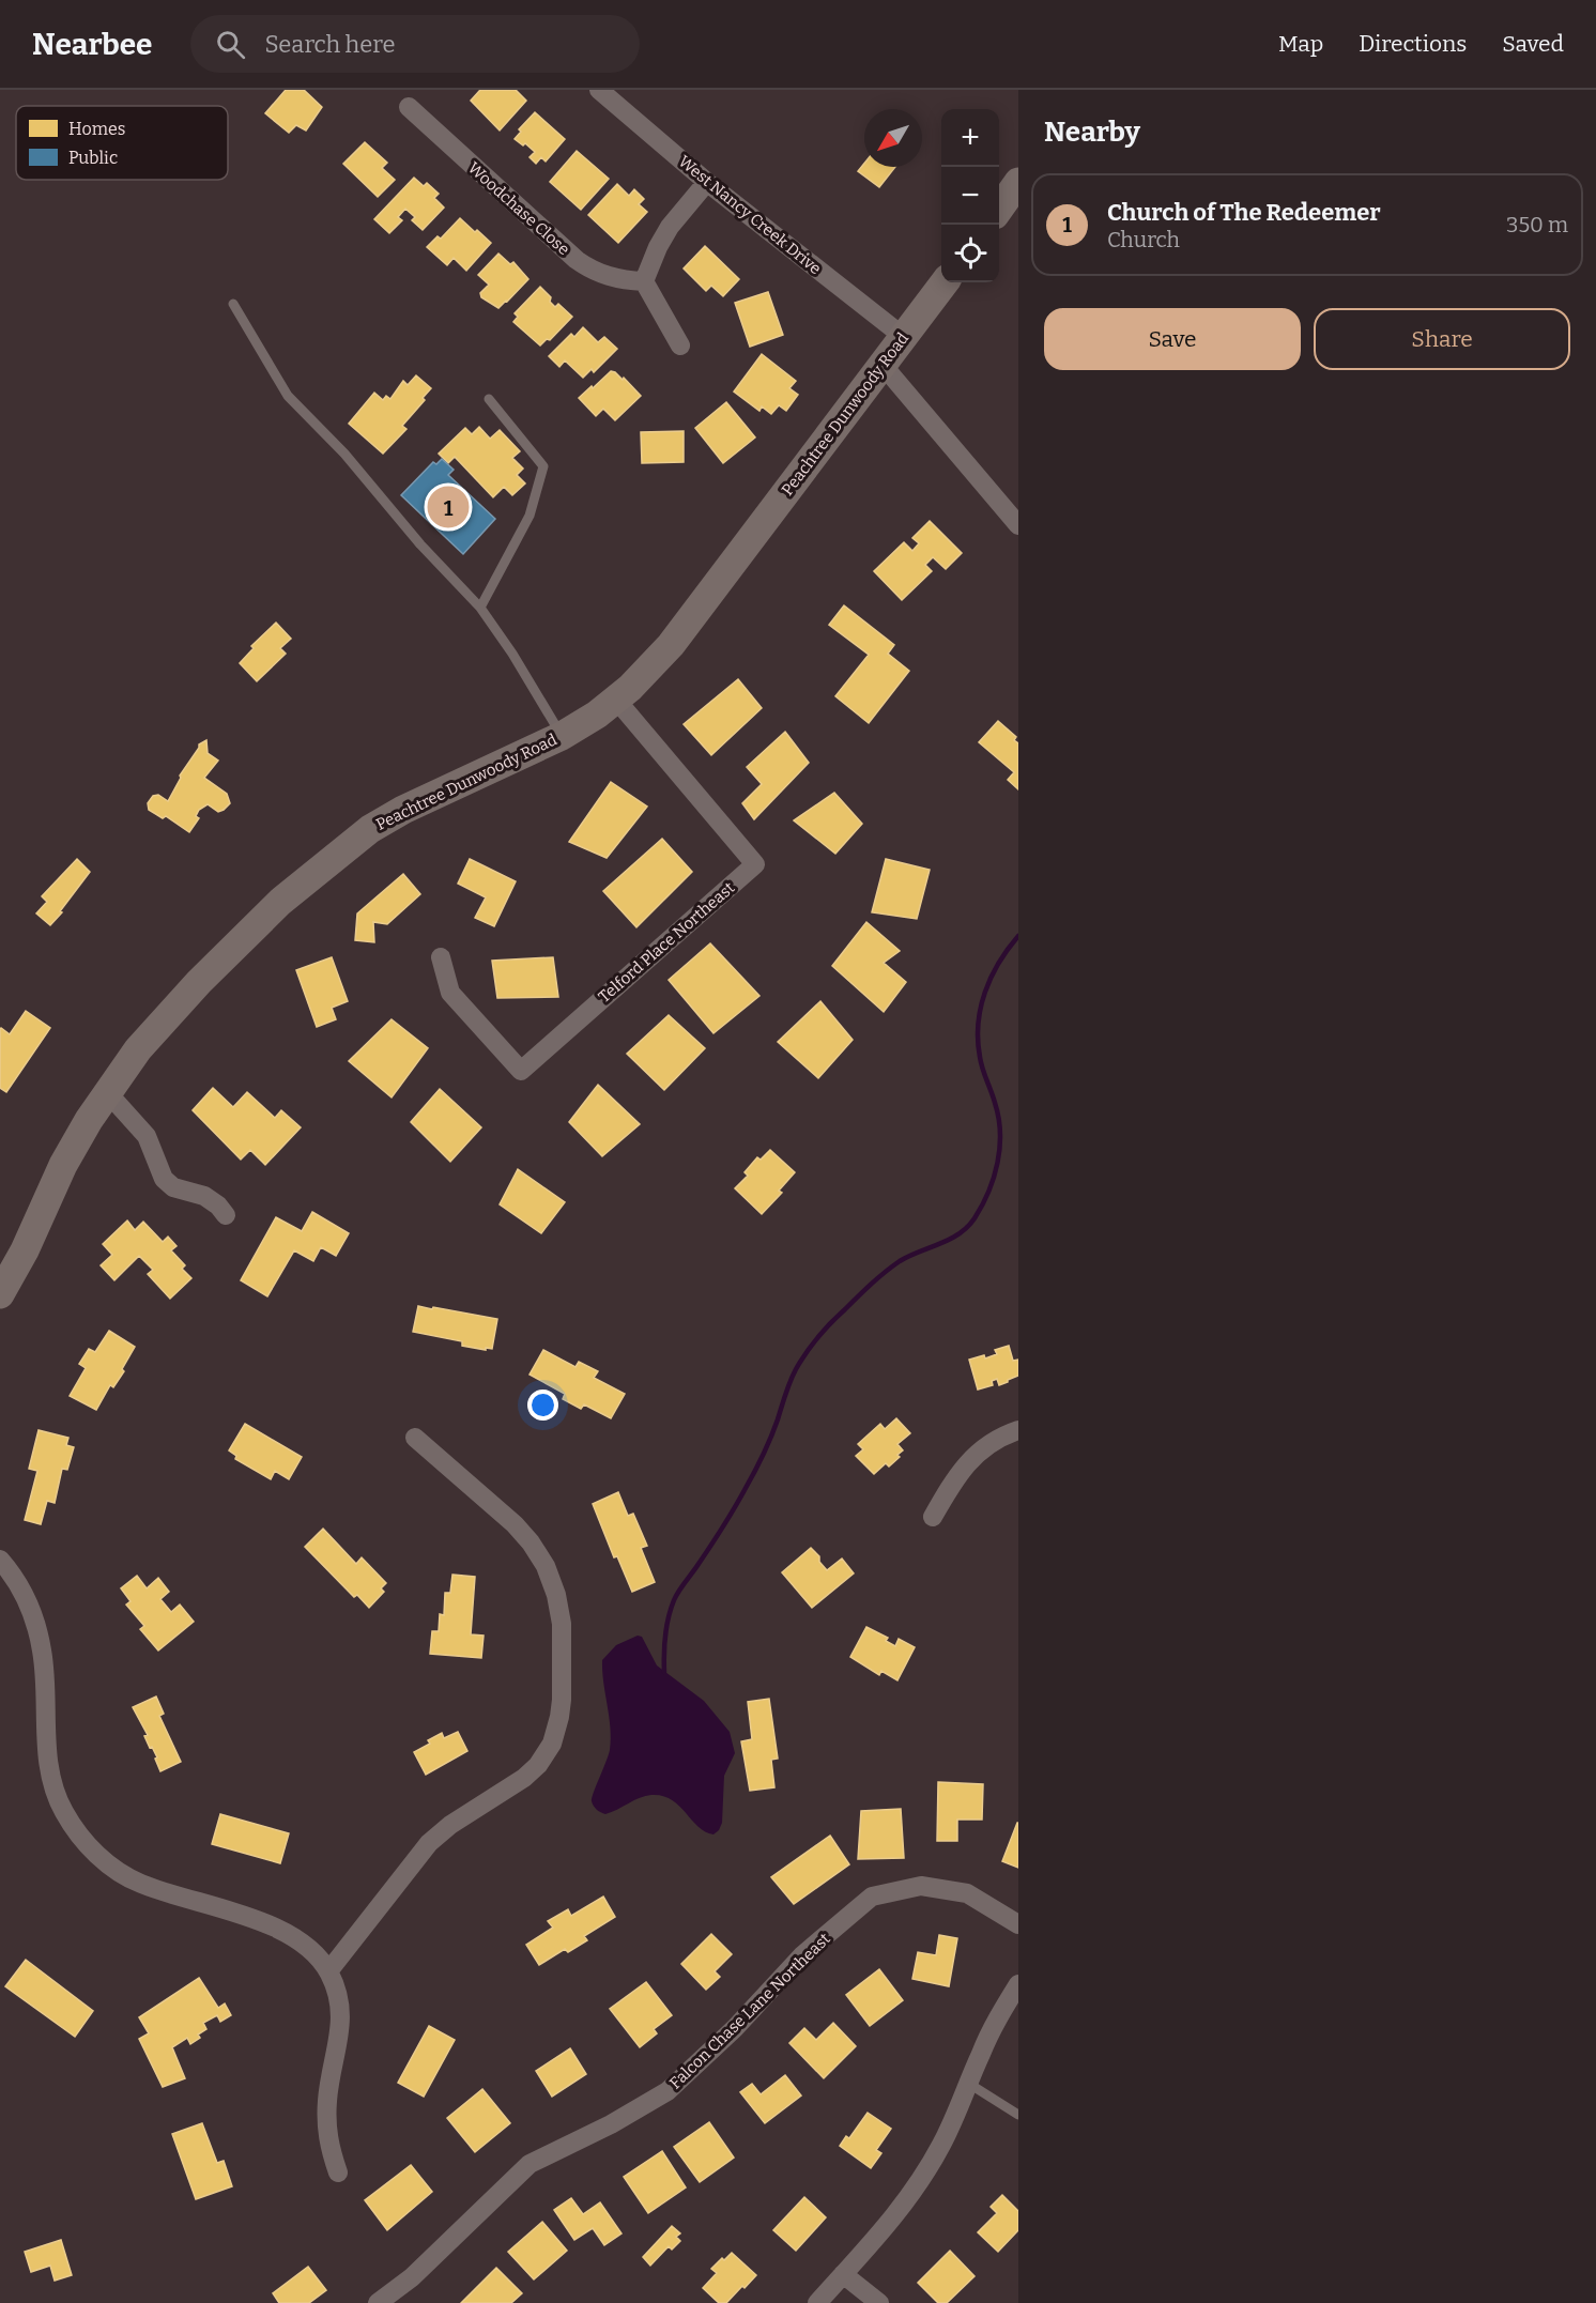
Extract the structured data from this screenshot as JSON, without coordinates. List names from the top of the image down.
{
  "streets": {
    "main road": ["Peachtree Dunwoody Road"],
    "street": [
      "Woodchase Close",
      "West Nancy Creek Drive",
      "Telford Place Northeast",
      "Falcon Chase Lane Northeast"
    ]
  },
  "crossings": [
    ["West Nancy Creek Drive", "Peachtree Dunwoody Road"],
    ["Peachtree Dunwoody Road", "Telford Place Northeast"]
  ],
  "legend": ["Homes", "Public"],
  "north": "bottom left",
  "page": {
    "header": "Nearbee",
    "search": "Search here",
    "nav": ["Map", "Directions", "Saved"],
    "heading": "Nearby",
    "map_buttons": ["+", "−"],
    "list": [
      {
        "mark": "1",
        "name": "Church of The Redeemer",
        "note": "Church",
        "value": "350 m"
      }
    ],
    "buttons": ["Save", "Share"],
    "pins": "1"
  }
}
